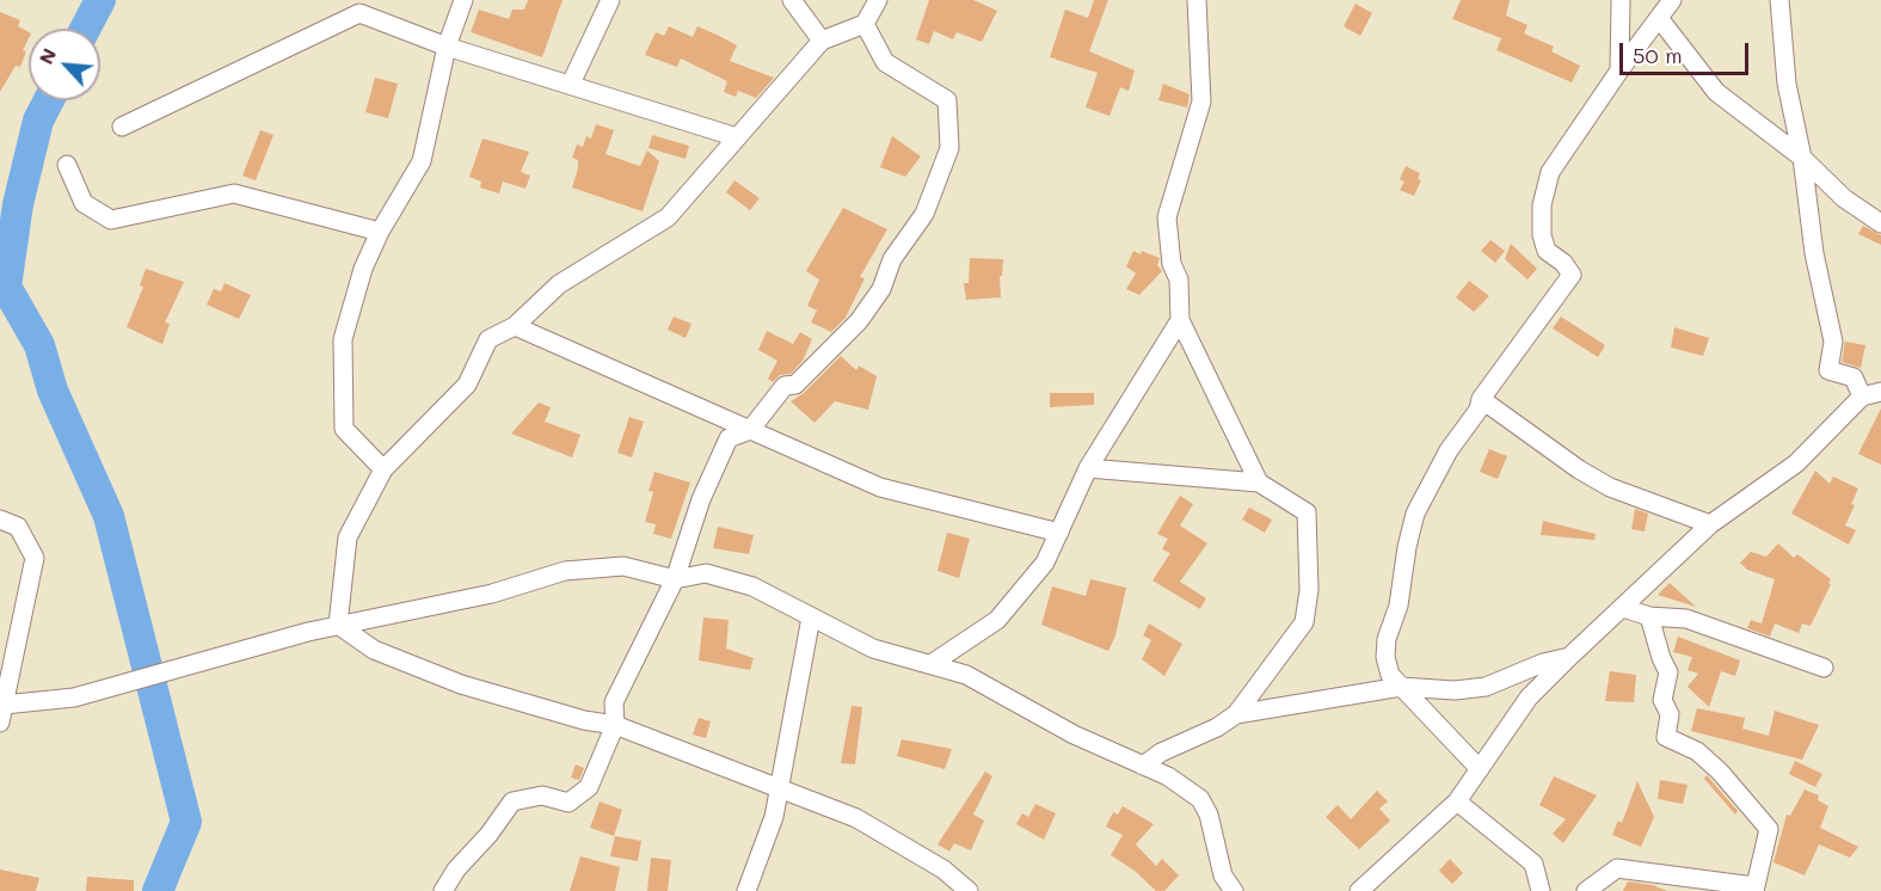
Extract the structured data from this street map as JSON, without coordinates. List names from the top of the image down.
{
  "scale_bar": "50 m",
  "north": "top left"
}
